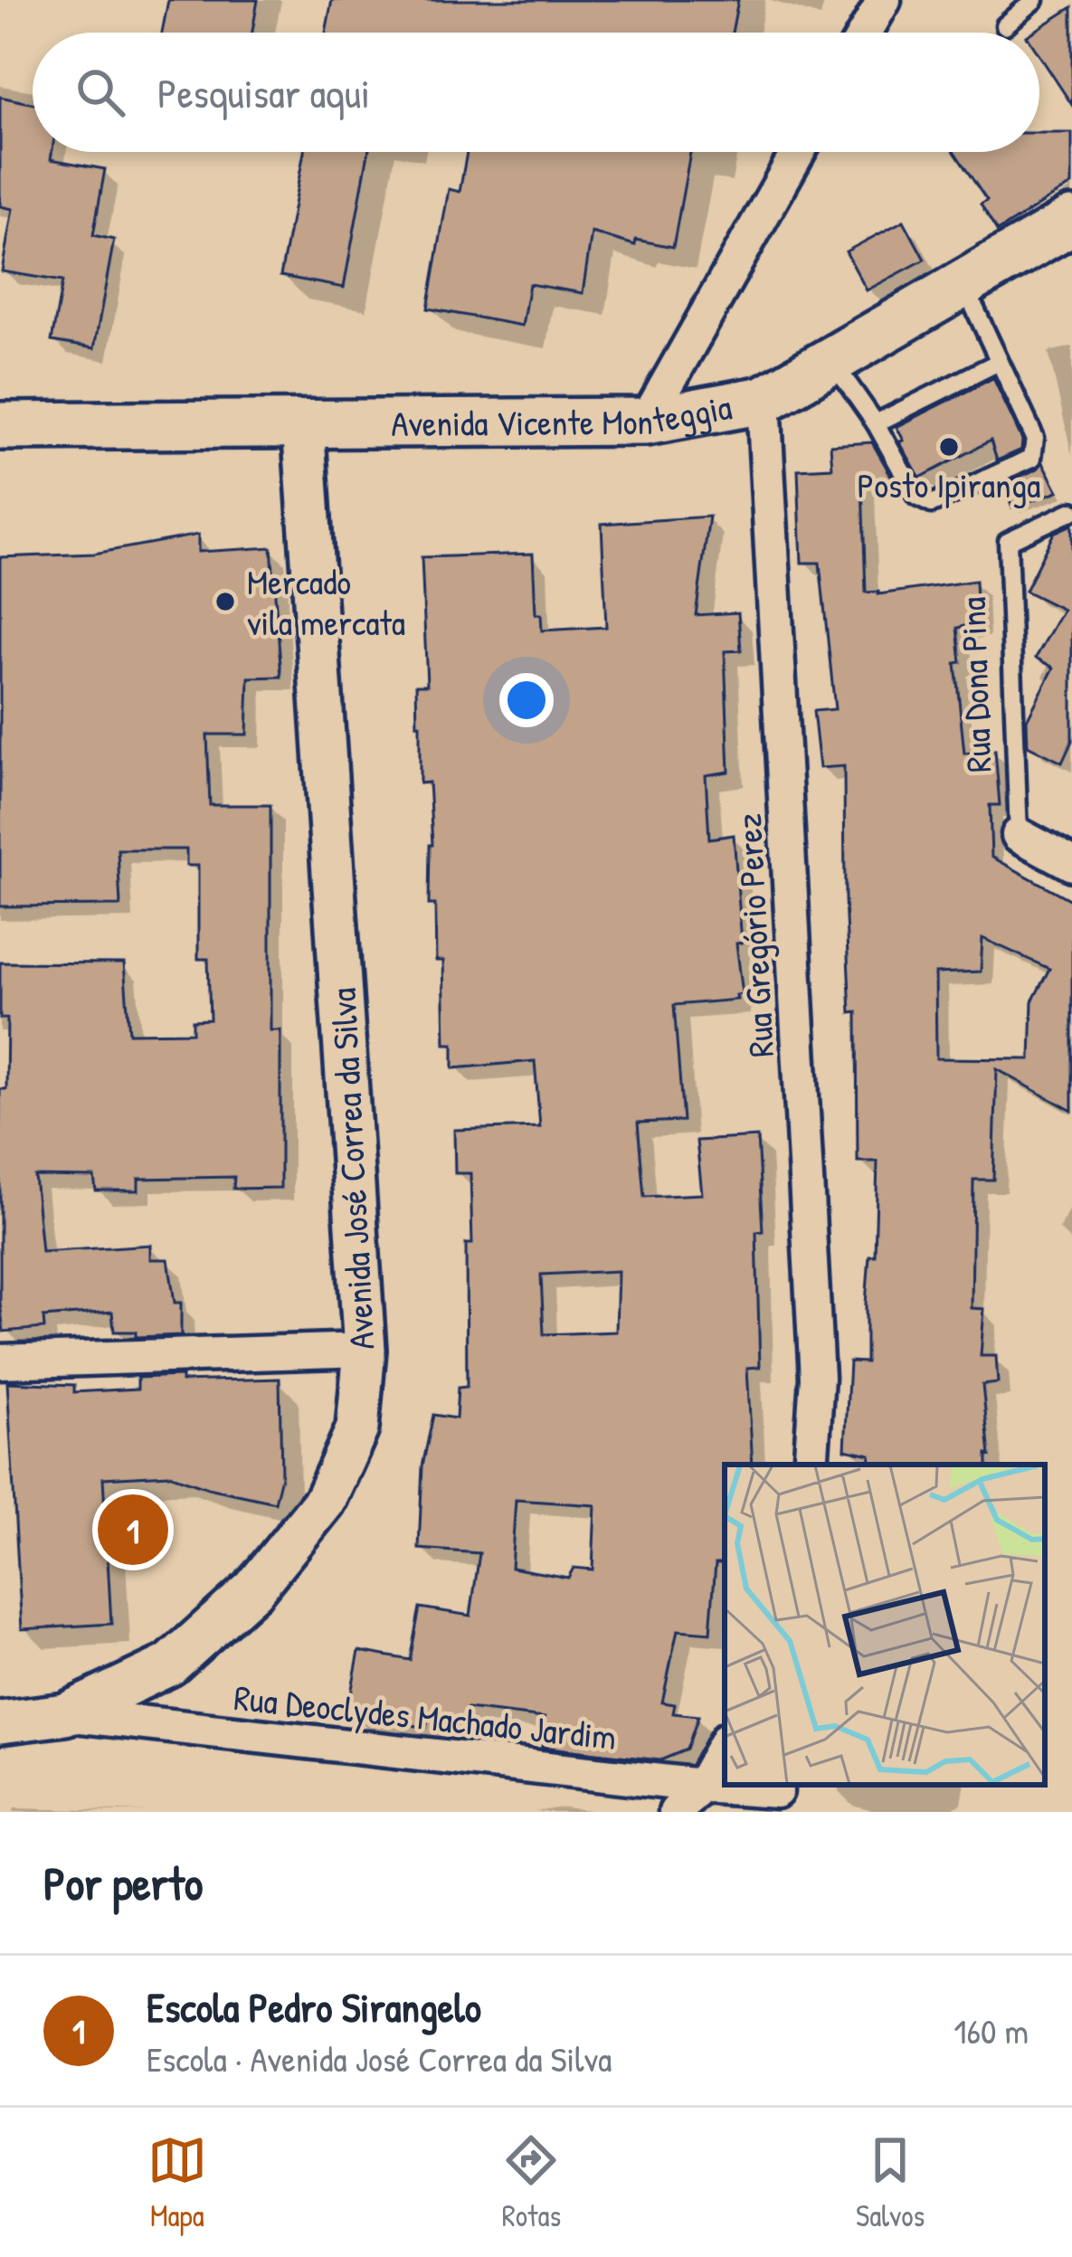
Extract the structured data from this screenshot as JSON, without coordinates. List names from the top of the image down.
{
  "streets": {
    "main road": ["Avenida Vicente Monteggia"],
    "street": [
      "Rua Dona Pina",
      "Rua Gregório Perez",
      "Avenida José Correa da Silva",
      "Rua Deoclydes Machado Jardim"
    ]
  },
  "crossings": [
    ["Avenida Vicente Monteggia", "Rua Gregório Perez"],
    ["Avenida Vicente Monteggia", "Avenida José Correa da Silva"],
    ["Avenida José Correa da Silva", "Rua Deoclydes Machado Jardim"]
  ],
  "places": ["Posto Ipiranga", "Mercado vila mercata"],
  "page": {
    "search": "Pesquisar aqui",
    "pins": "1",
    "heading": "Por perto",
    "list": [
      {
        "mark": "1",
        "name": "Escola Pedro Sirangelo",
        "note": "Escola · Avenida José Correa da Silva",
        "value": "160 m"
      }
    ],
    "nav": ["Mapa", "Rotas", "Salvos"]
  }
}
